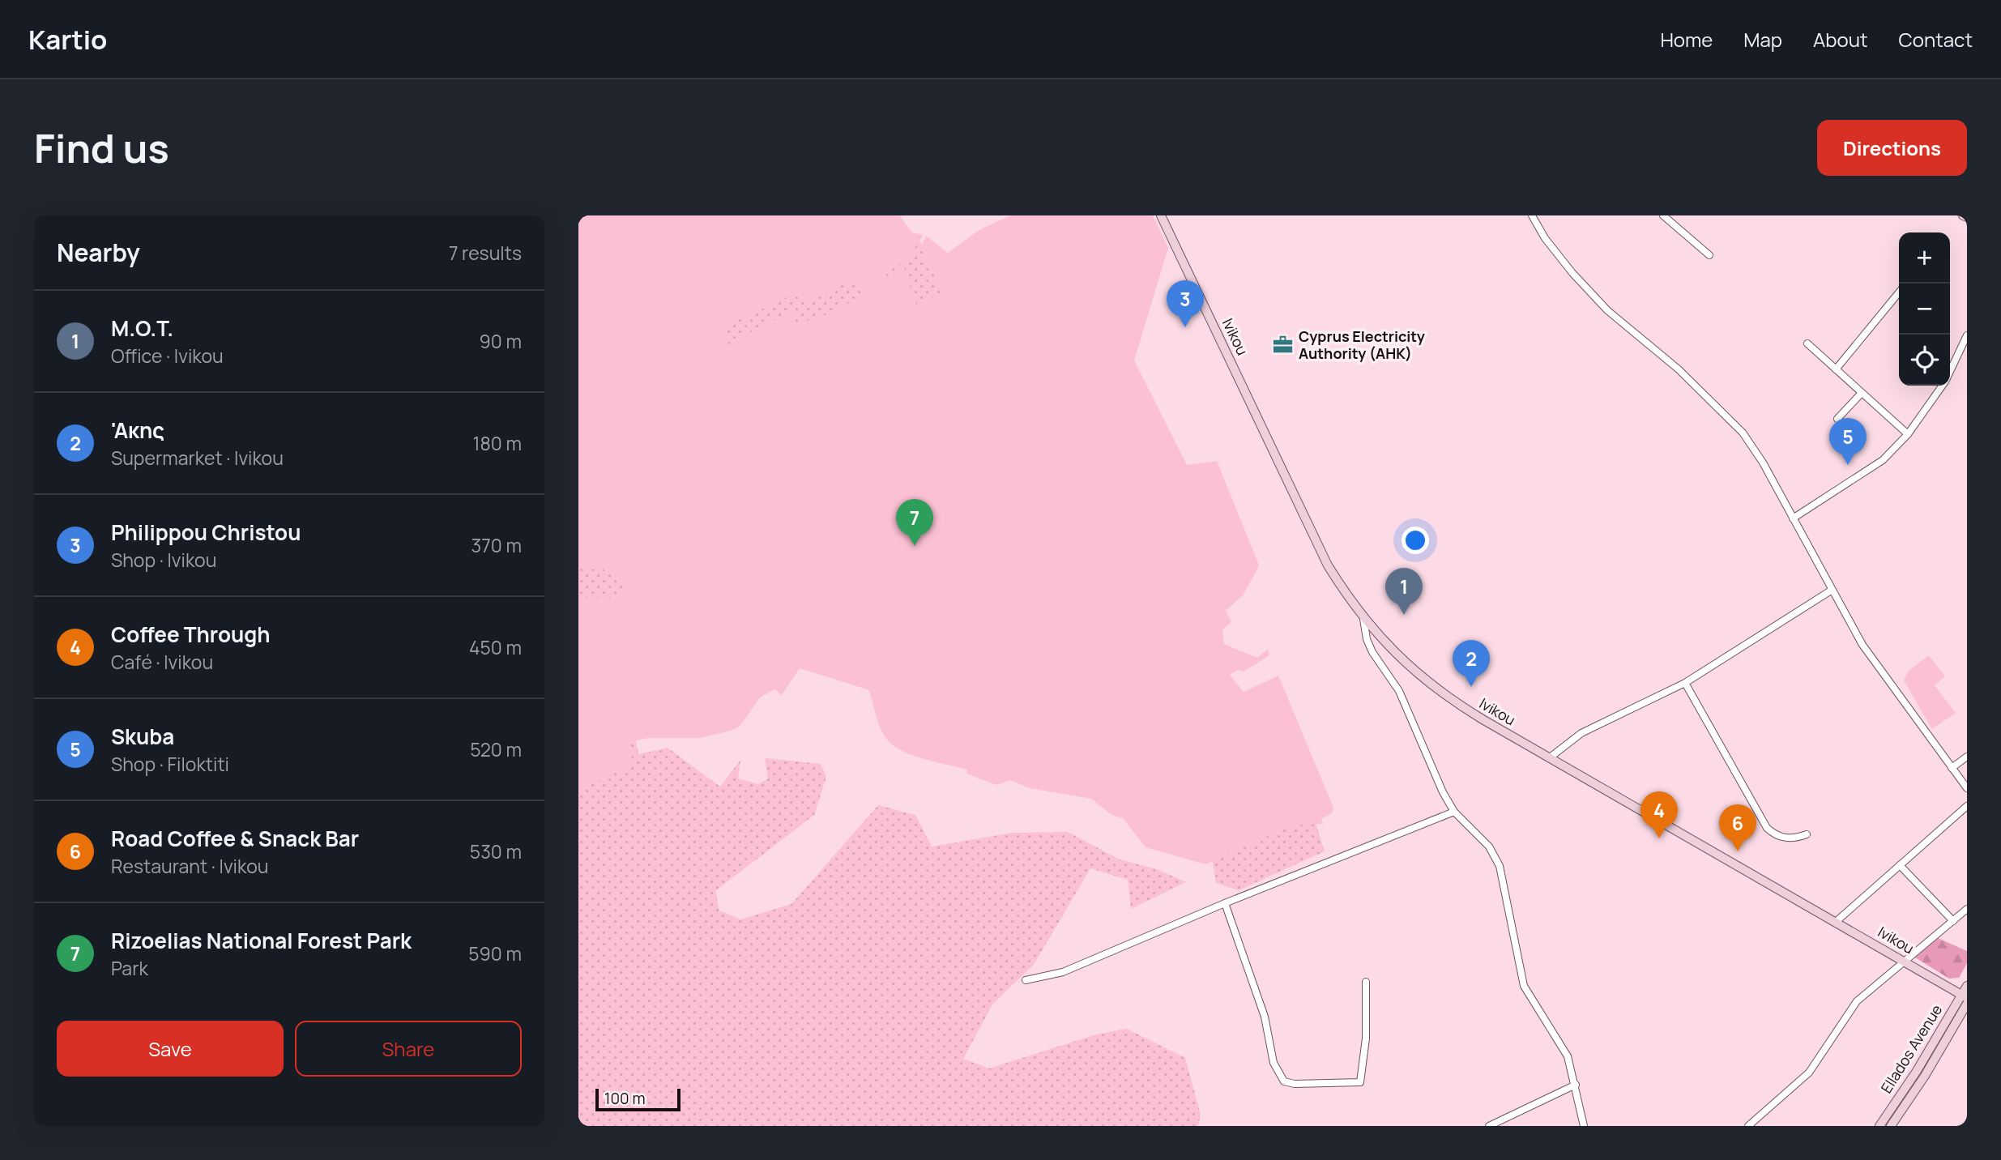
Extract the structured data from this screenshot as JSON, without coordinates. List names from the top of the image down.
{
  "streets": {
    "street": ["Ivikou", "Ellados Avenue"]
  },
  "crossings": [
    ["Ivikou", "Ellados Avenue"]
  ],
  "places": {
    "office": ["Cyprus Electricity Authority (AHK)"]
  },
  "scale_bar": "100 m",
  "page": {
    "header": "Kartio",
    "nav": [
      "Home",
      "Map",
      "About",
      "Contact"
    ],
    "buttons": [
      "Directions",
      ["Save", "Share"]
    ],
    "title": "Find us",
    "heading": ["Nearby", "7 results"],
    "map_buttons": ["+", "−"],
    "pins": [
      "3",
      "5",
      "7",
      "1",
      "2",
      "4",
      "6"
    ],
    "list": [
      {
        "mark": "1",
        "name": "M.O.T.",
        "note": "Office · Ivikou",
        "value": "90 m"
      },
      {
        "mark": "2",
        "name": "'Ακης",
        "note": "Supermarket · Ivikou",
        "value": "180 m"
      },
      {
        "mark": "3",
        "name": "Philippou Christou",
        "note": "Shop · Ivikou",
        "value": "370 m"
      },
      {
        "mark": "4",
        "name": "Coffee Through",
        "note": "Café · Ivikou",
        "value": "450 m"
      },
      {
        "mark": "5",
        "name": "Skuba",
        "note": "Shop · Filoktiti",
        "value": "520 m"
      },
      {
        "mark": "6",
        "name": "Road Coffee & Snack Bar",
        "note": "Restaurant · Ivikou",
        "value": "530 m"
      },
      {
        "mark": "7",
        "name": "Rizoelias National Forest Park",
        "note": "Park",
        "value": "590 m"
      }
    ],
    "scale": "100 m"
  }
}
